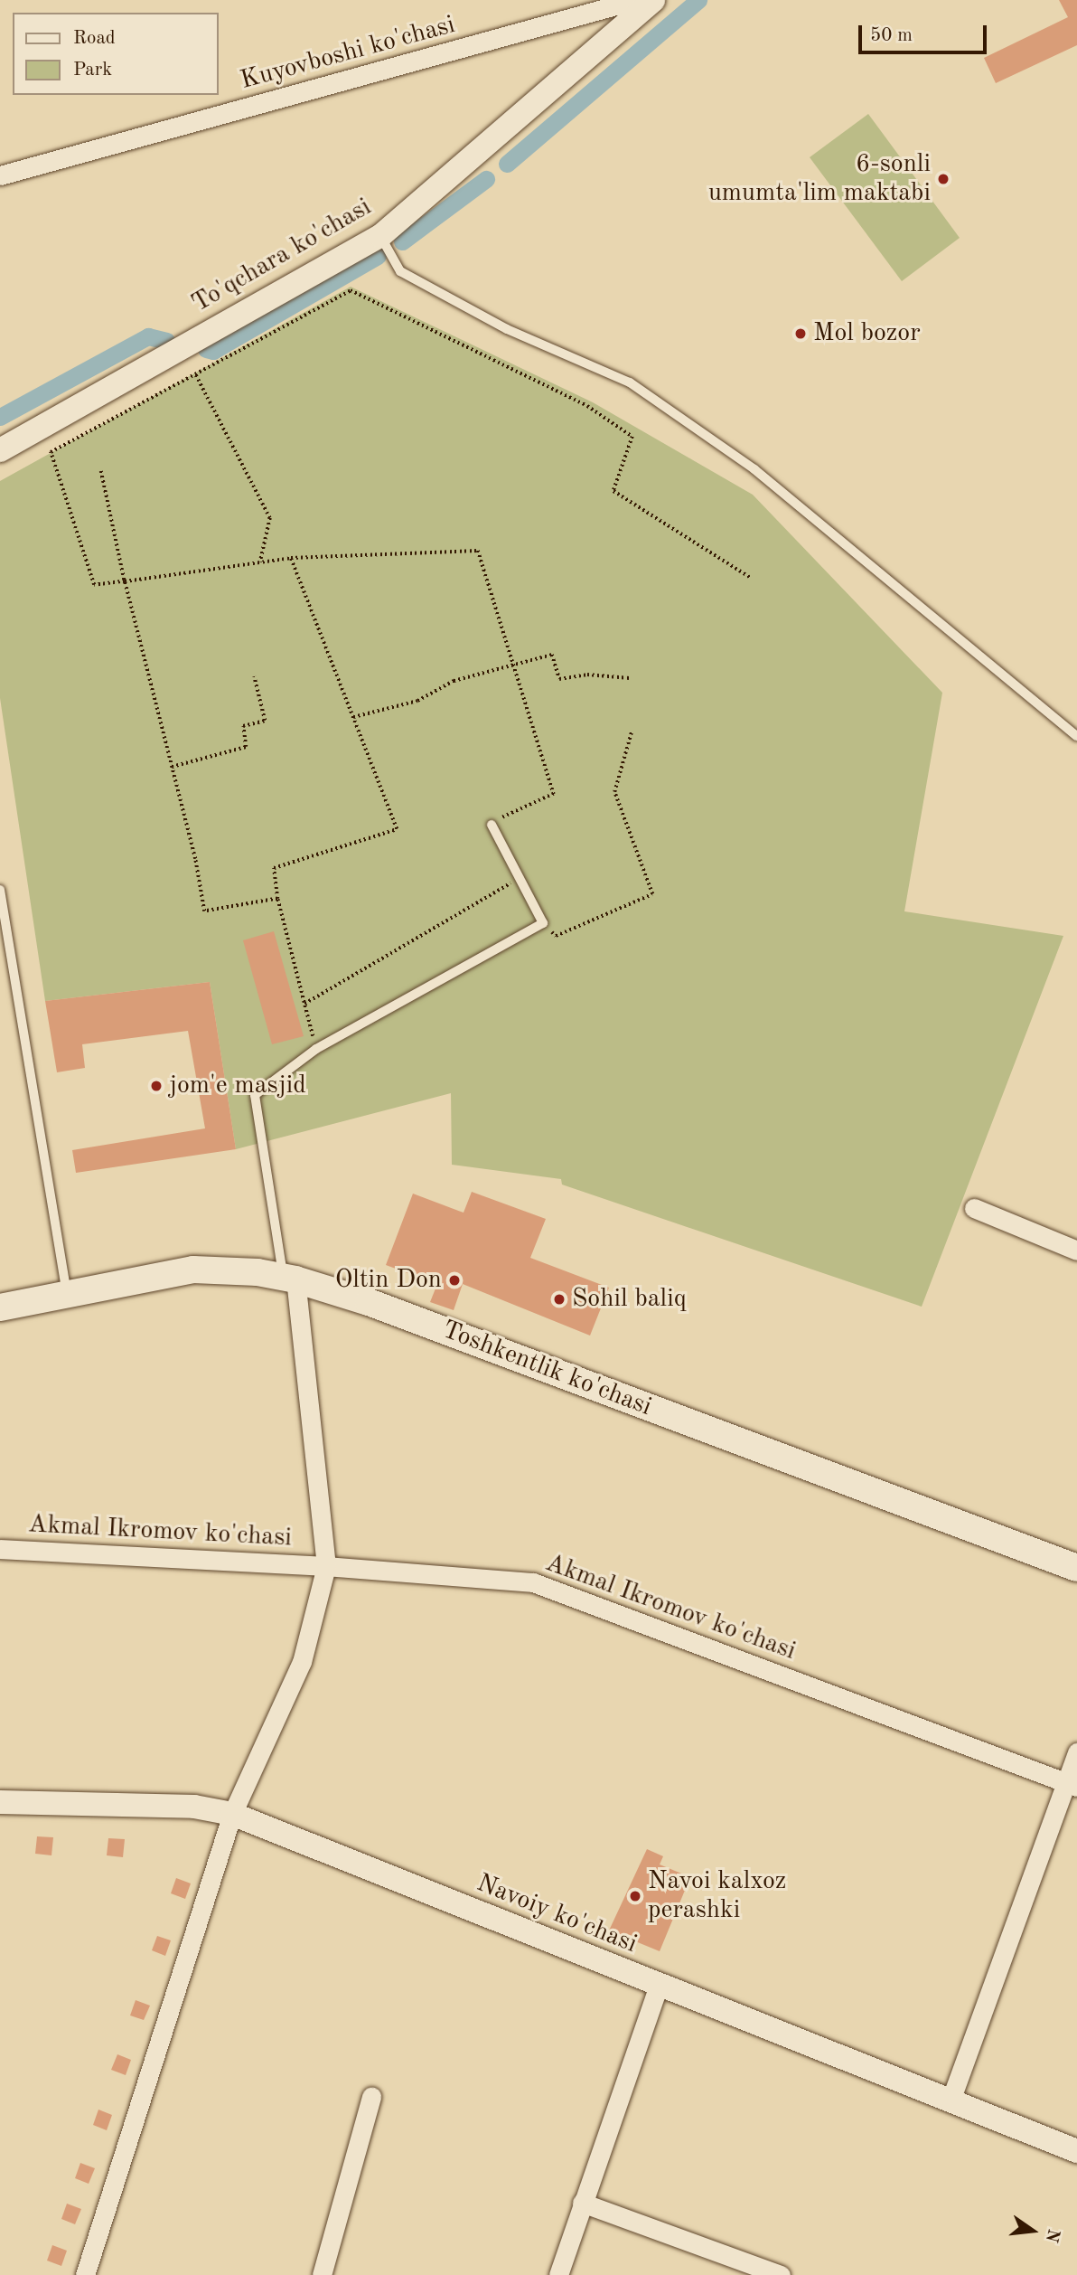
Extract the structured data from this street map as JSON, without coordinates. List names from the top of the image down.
{
  "streets": {
    "main road": ["Toshkentlik ko'chasi"],
    "street": [
      "Kuyovboshi ko'chasi",
      "To'qchara ko'chasi",
      "Akmal Ikromov ko'chasi",
      "Navoiy ko'chasi"
    ]
  },
  "places": [
    "6-sonli umumta'lim maktabi",
    "Mol bozor",
    "jom'e masjid",
    "Oltin Don",
    "Sohil baliq",
    "Navoi kalxoz perashki"
  ],
  "legend": ["Road", "Park"],
  "scale_bar": "50 m",
  "north": "right"
}
